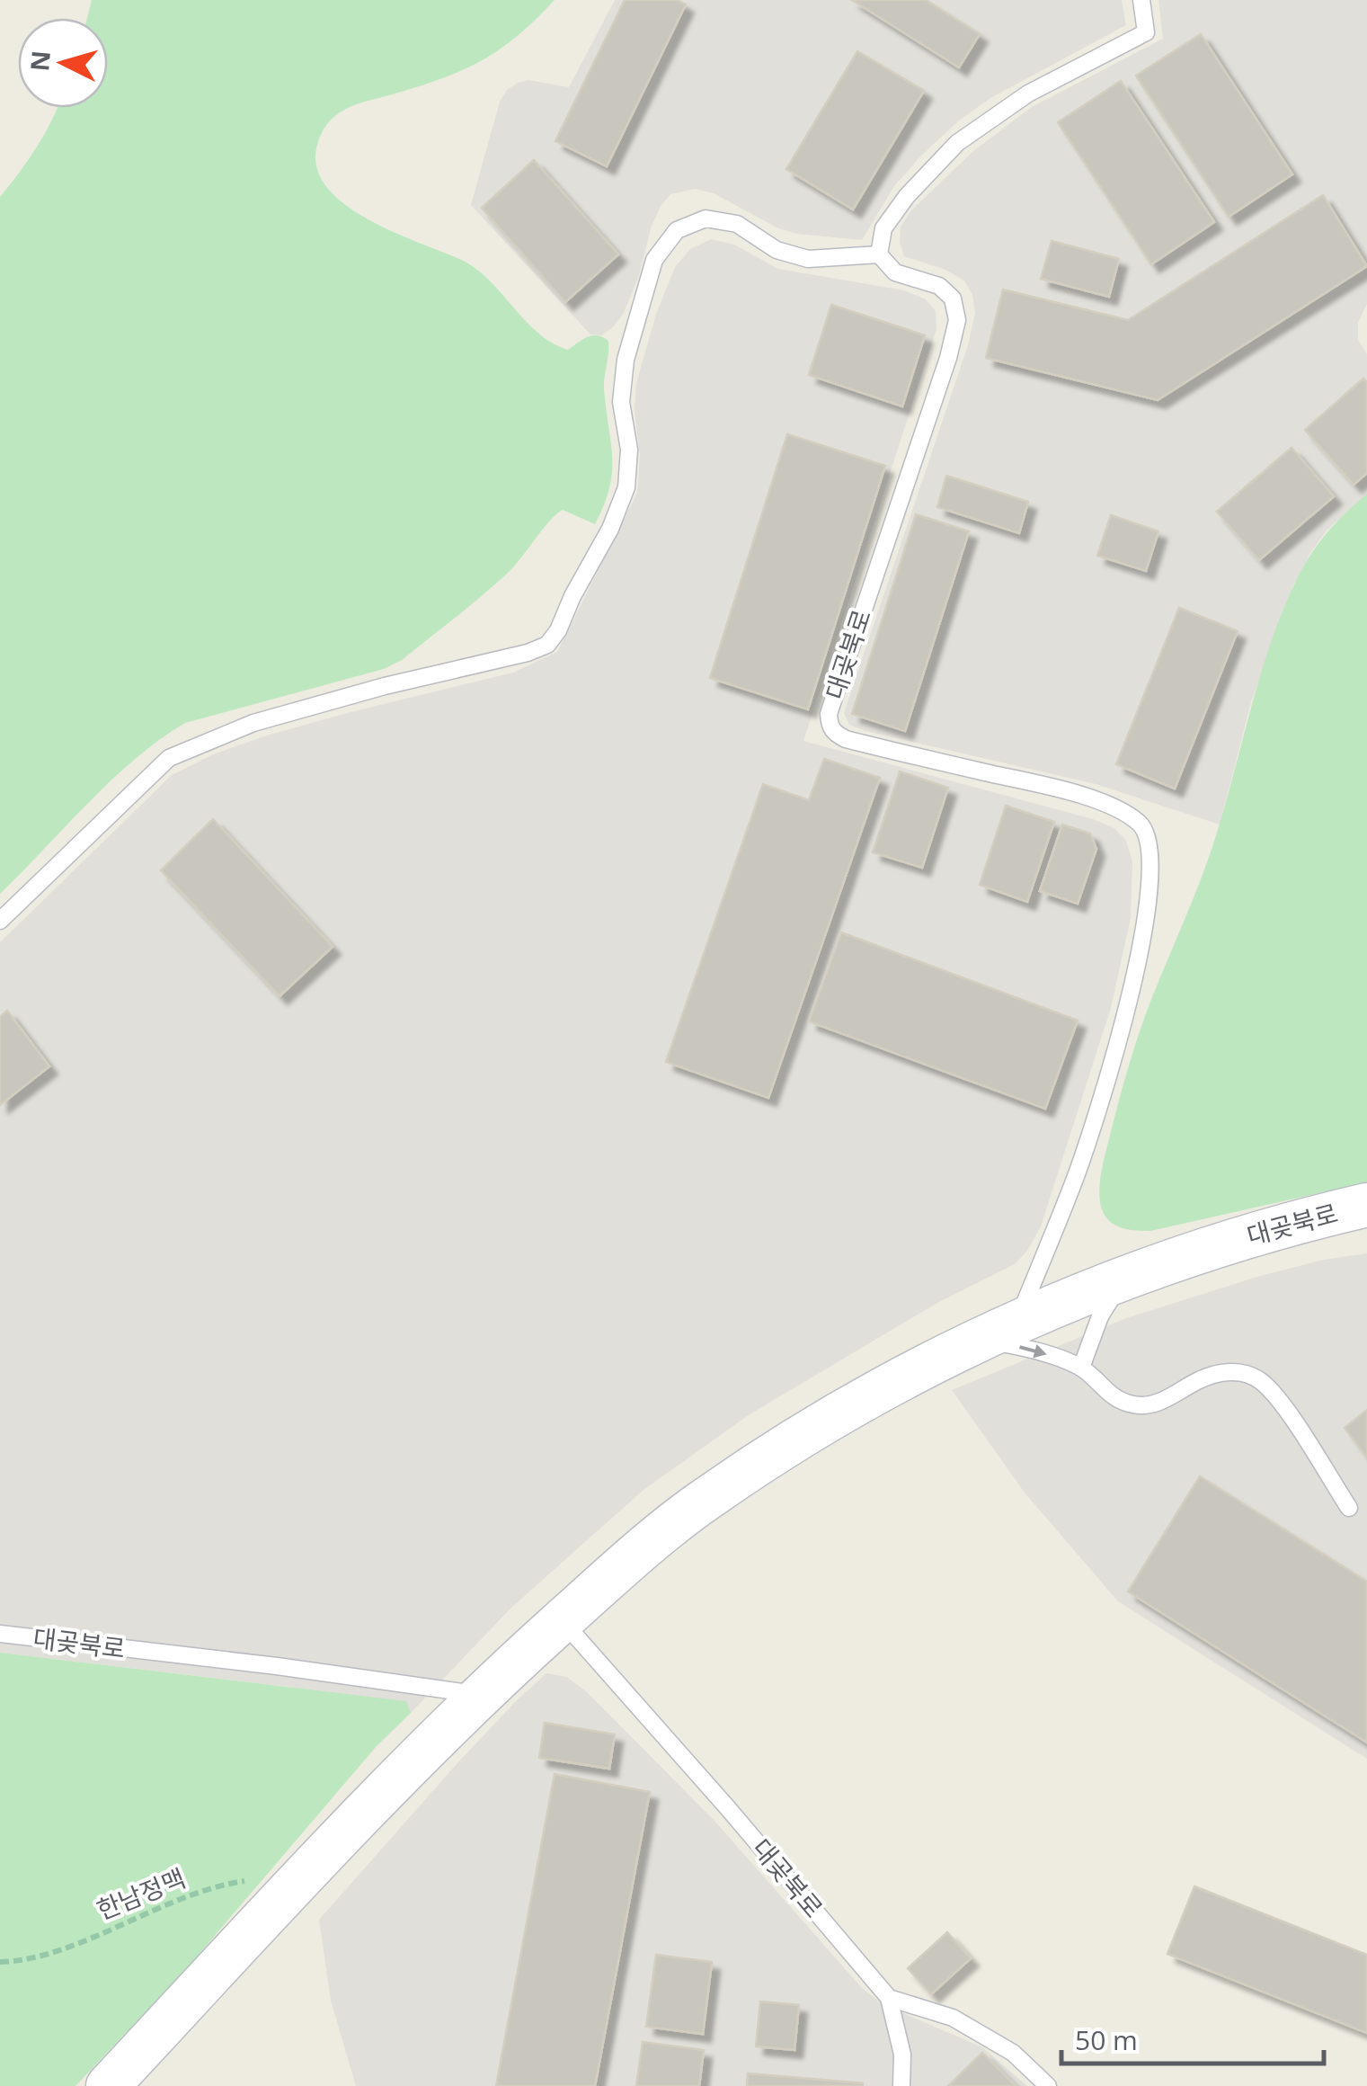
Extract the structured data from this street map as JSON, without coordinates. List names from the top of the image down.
{
  "streets": {
    "street": ["대곶북로"],
    "path": ["한남정맥"]
  },
  "crossings": [
    ["대곶북로", "한남정맥"]
  ],
  "scale_bar": "50 m",
  "north": "left"
}
